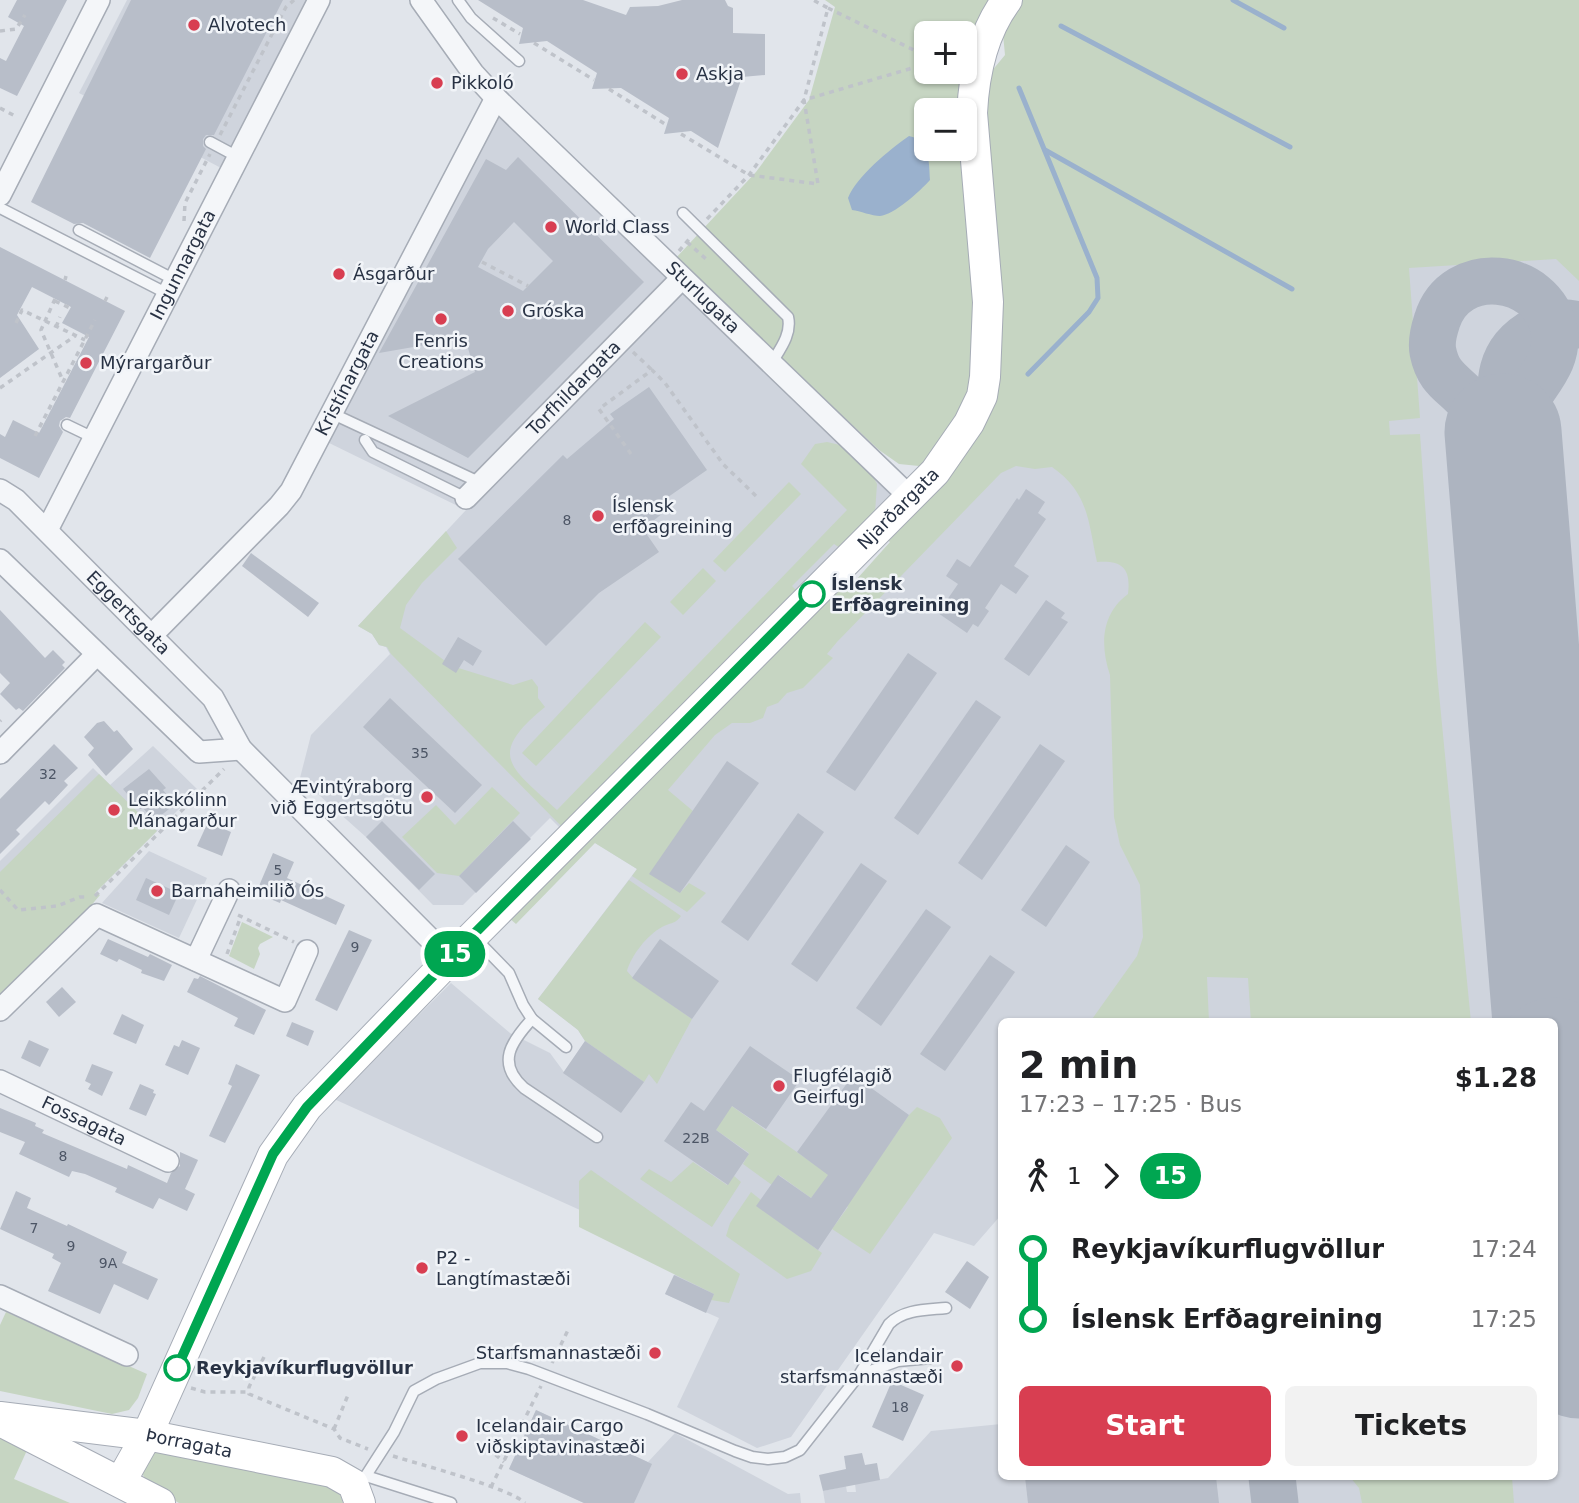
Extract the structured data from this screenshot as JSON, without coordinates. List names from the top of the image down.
{
  "streets": {
    "main road": ["Njarðargata", "Þorragata"],
    "street": [
      "Ingunnargata",
      "Sturlugata",
      "Kristínargata",
      "Torfhildargata",
      "Eggertsgata",
      "Fossagata"
    ]
  },
  "crossings": [
    ["Ingunnargata", "Eggertsgata"],
    ["Sturlugata", "Kristínargata"],
    ["Sturlugata", "Torfhildargata"],
    ["Sturlugata", "Njarðargata"],
    ["Kristínargata", "Eggertsgata"],
    ["Njarðargata", "Eggertsgata"],
    ["Njarðargata", "Þorragata"]
  ],
  "places": [
    "Alvotech",
    "Askja",
    "Pikkoló",
    "World Class",
    "Ásgarður",
    "Gróska",
    "Fenris Creations",
    "Mýrargarður",
    "Íslensk erfðagreining",
    "Íslensk Erfðagreining",
    "Ævintýraborg við Eggertsgötu",
    "Leikskólinn Mánagarður",
    "Barnaheimilið Ós",
    "Flugfélagið Geirfugl",
    "P2 - Langtímastæði",
    "Starfsmannastæði",
    "Icelandair starfsmannastæði",
    "Reykjavíkurflugvöllur",
    "Icelandair Cargo viðskiptavinastæði"
  ],
  "lines": ["bus line 15"],
  "house_numbers": [
    "8",
    "35",
    "32",
    "5",
    "9",
    "22B",
    "8",
    "7",
    "9",
    "9A",
    "18"
  ],
  "page": {
    "on_map": "15",
    "map_buttons": ["+", "−"],
    "heading": ["2 min", "17:23 – 17:25 · Bus", "$1.28"],
    "legs": ["1", "15"],
    "list": [
      {
        "name": "Reykjavíkurflugvöllur",
        "value": "17:24"
      },
      {
        "name": "Íslensk Erfðagreining",
        "value": "17:25"
      }
    ],
    "buttons": ["Start", "Tickets"]
  }
}
